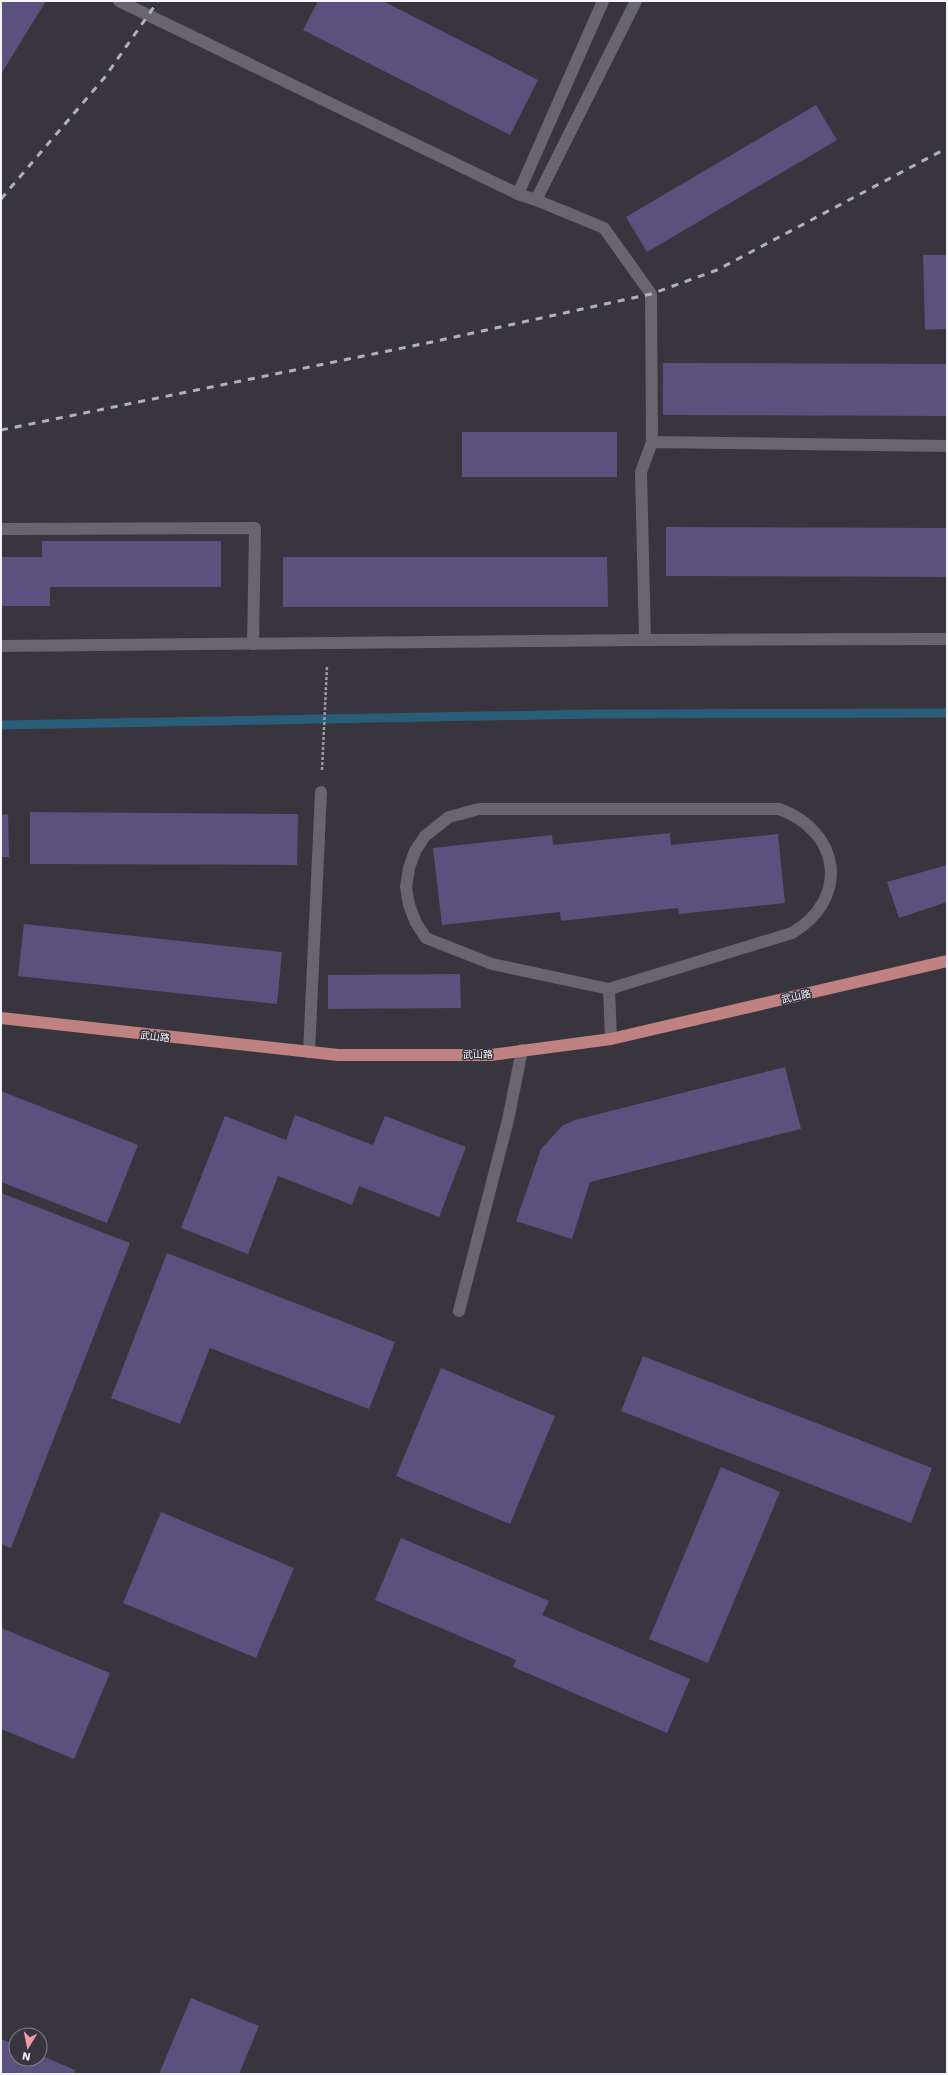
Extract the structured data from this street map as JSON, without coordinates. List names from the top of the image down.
{
  "streets": {
    "main road": ["武山路"]
  },
  "north": "bottom"
}
